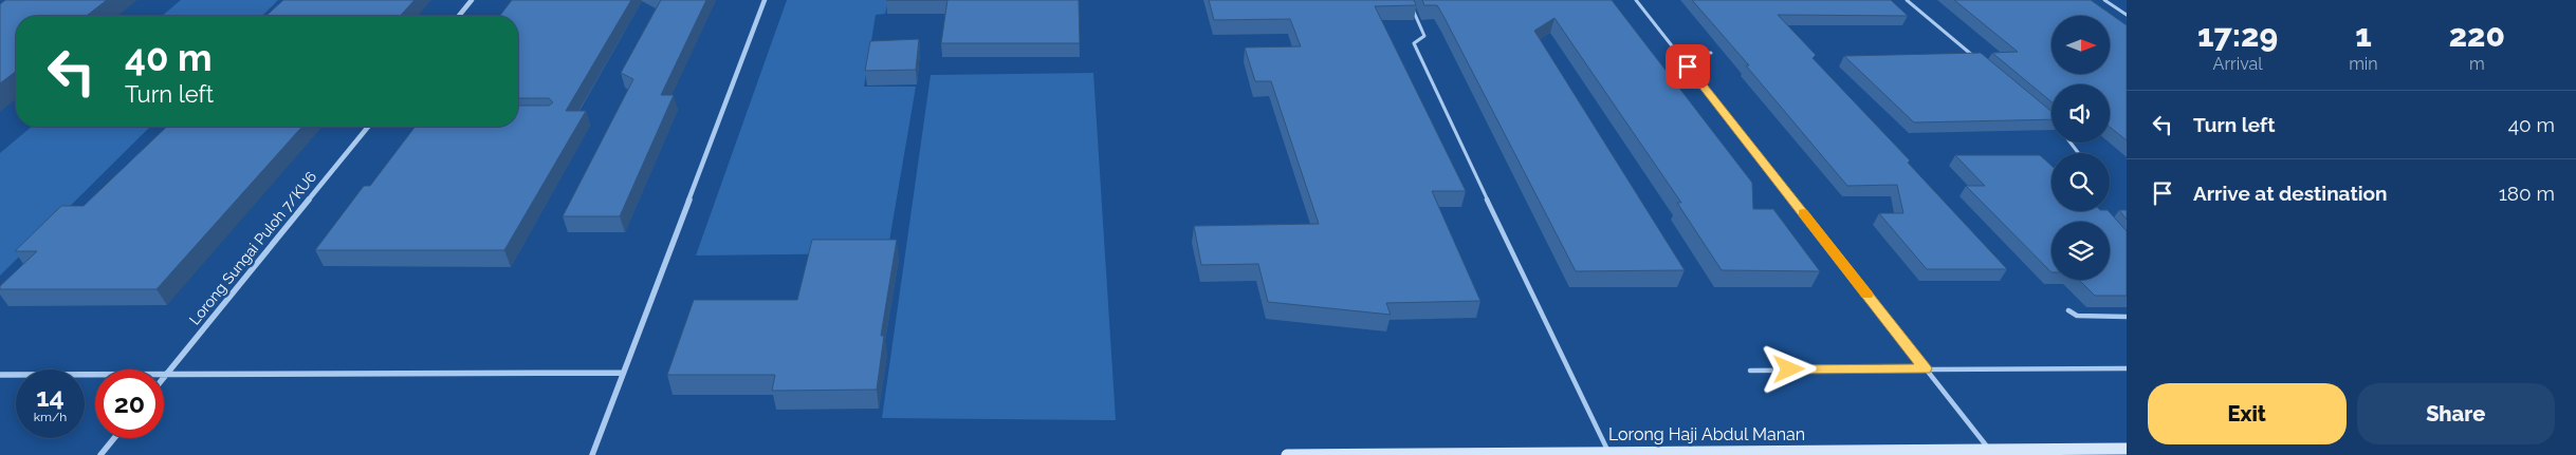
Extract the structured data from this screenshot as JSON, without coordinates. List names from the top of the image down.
{
  "streets": {
    "street": ["Lorong Sungai Puloh 7/KU6", "Lorong Haji Abdul Manan"]
  },
  "north": "right",
  "page": {
    "eta": [
      "17:29",
      "Arrival",
      "1",
      "min",
      "220",
      "m"
    ],
    "turn": ["40 m", "Turn left"],
    "list": [
      {
        "name": "Turn left",
        "value": "40 m"
      },
      {
        "name": "Arrive at destination",
        "value": "180 m"
      }
    ],
    "speed": "14 km/h",
    "limit": "20",
    "buttons": ["Exit", "Share"]
  }
}
